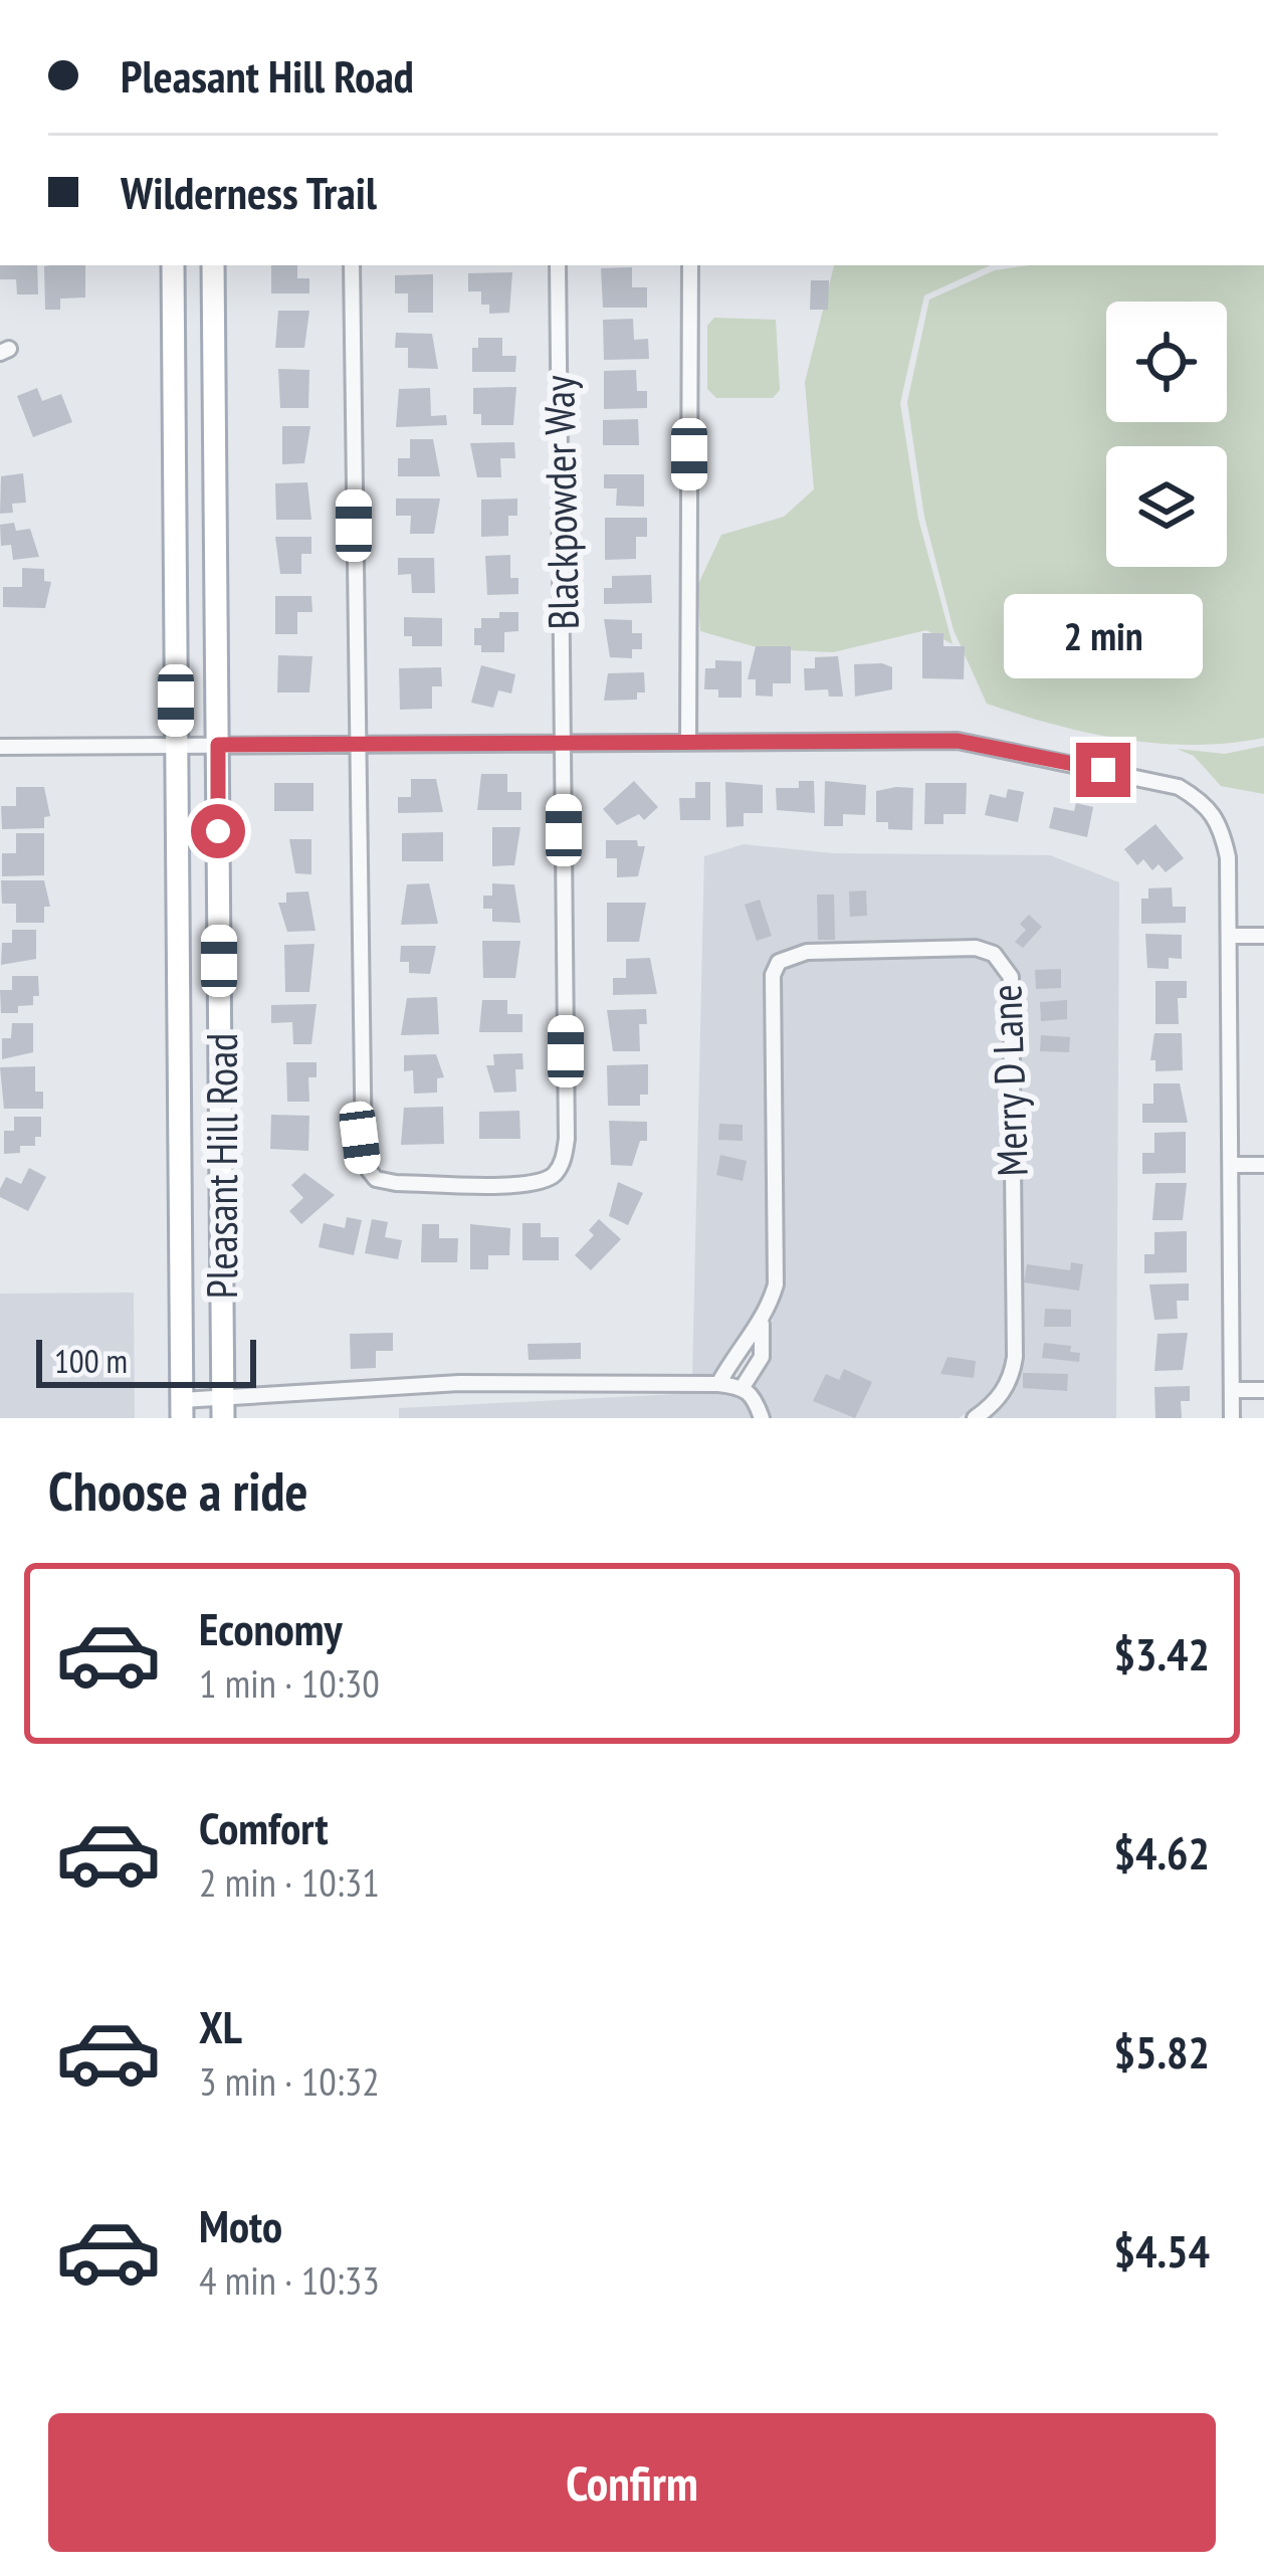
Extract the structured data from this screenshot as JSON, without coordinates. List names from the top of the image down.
{
  "streets": {
    "main road": ["Pleasant Hill Road"],
    "street": ["Blackpowder Way", "Merry D Lane"]
  },
  "scale_bar": "100 m",
  "page": {
    "banner": ["Pleasant Hill Road", "Wilderness Trail"],
    "bubble": "2 min",
    "scale": "100 m",
    "heading": "Choose a ride",
    "list": [
      {
        "name": "Economy",
        "note": "1 min · 10:30",
        "value": "$3.42"
      },
      {
        "name": "Comfort",
        "note": "2 min · 10:31",
        "value": "$4.62"
      },
      {
        "name": "XL",
        "note": "3 min · 10:32",
        "value": "$5.82"
      },
      {
        "name": "Moto",
        "note": "4 min · 10:33",
        "value": "$4.54"
      }
    ],
    "buttons": "Confirm"
  }
}
